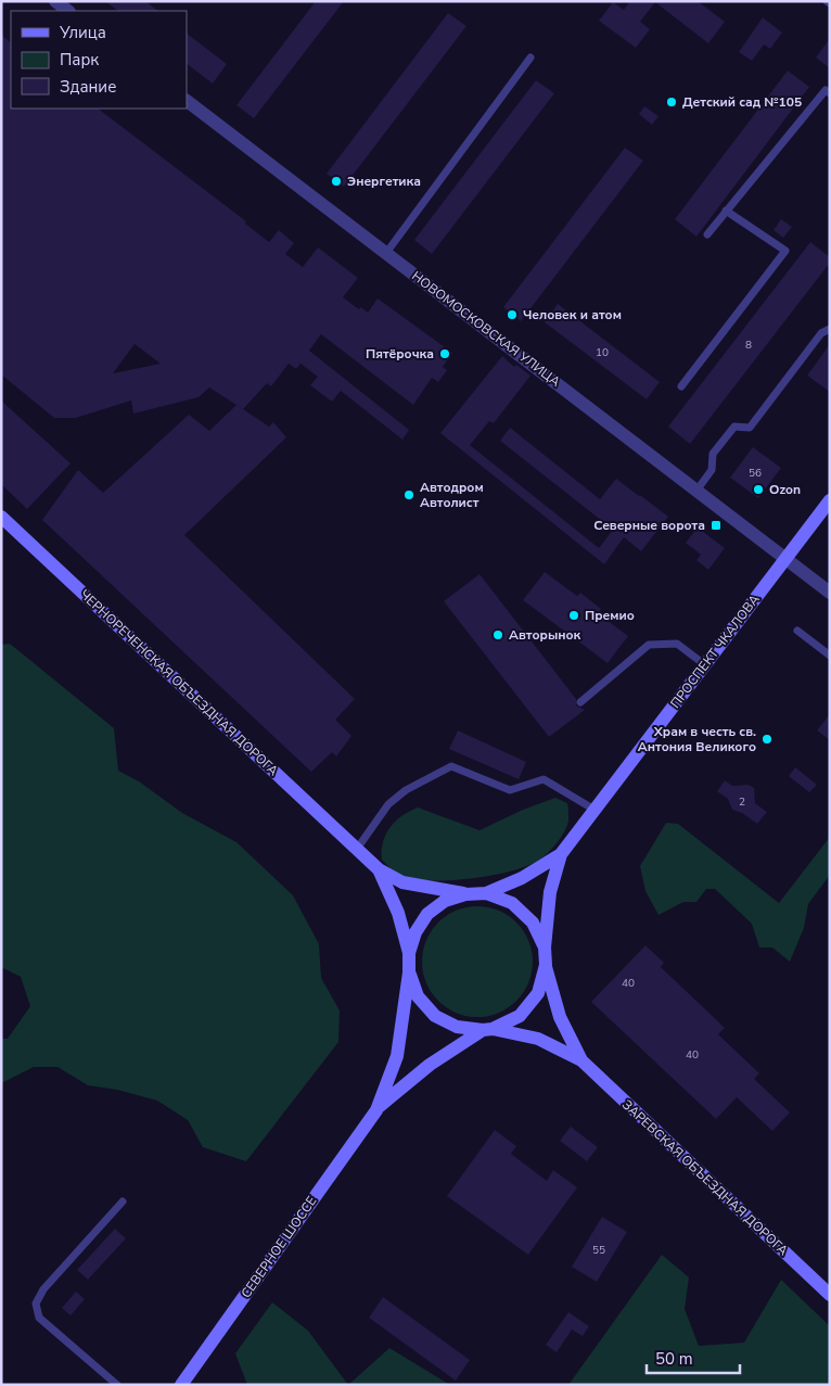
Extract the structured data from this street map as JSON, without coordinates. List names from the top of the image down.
{
  "streets": {
    "main road": [
      "ПРОСПЕКТ ЧКАЛОВА",
      "ЧЕРНОРЕЧЕНСКАЯ ОБЪЕЗДНАЯ ДОРОГА",
      "ЗАРЕВСКАЯ ОБЪЕЗДНАЯ ДОРОГА",
      "СЕВЕРНОЕ ШОССЕ"
    ],
    "street": ["НОВОМОСКОВСКАЯ УЛИЦА"]
  },
  "crossings": [
    ["НОВОМОСКОВСКАЯ УЛИЦА", "ПРОСПЕКТ ЧКАЛОВА"]
  ],
  "places": {
    "other": [
      "Детский сад №105",
      "Энергетика",
      "Человек и атом",
      "Пятёрочка",
      "Ozon",
      "Автодром Автолист",
      "Премио",
      "Авторынок",
      "Храм в честь св. Антония Великого"
    ],
    "transit": ["Северные ворота"]
  },
  "house_numbers": [
    "8",
    "10",
    "56",
    "2",
    "40",
    "40",
    "55"
  ],
  "legend": ["Улица", "Парк", "Здание"],
  "scale_bar": "50 m"
}
